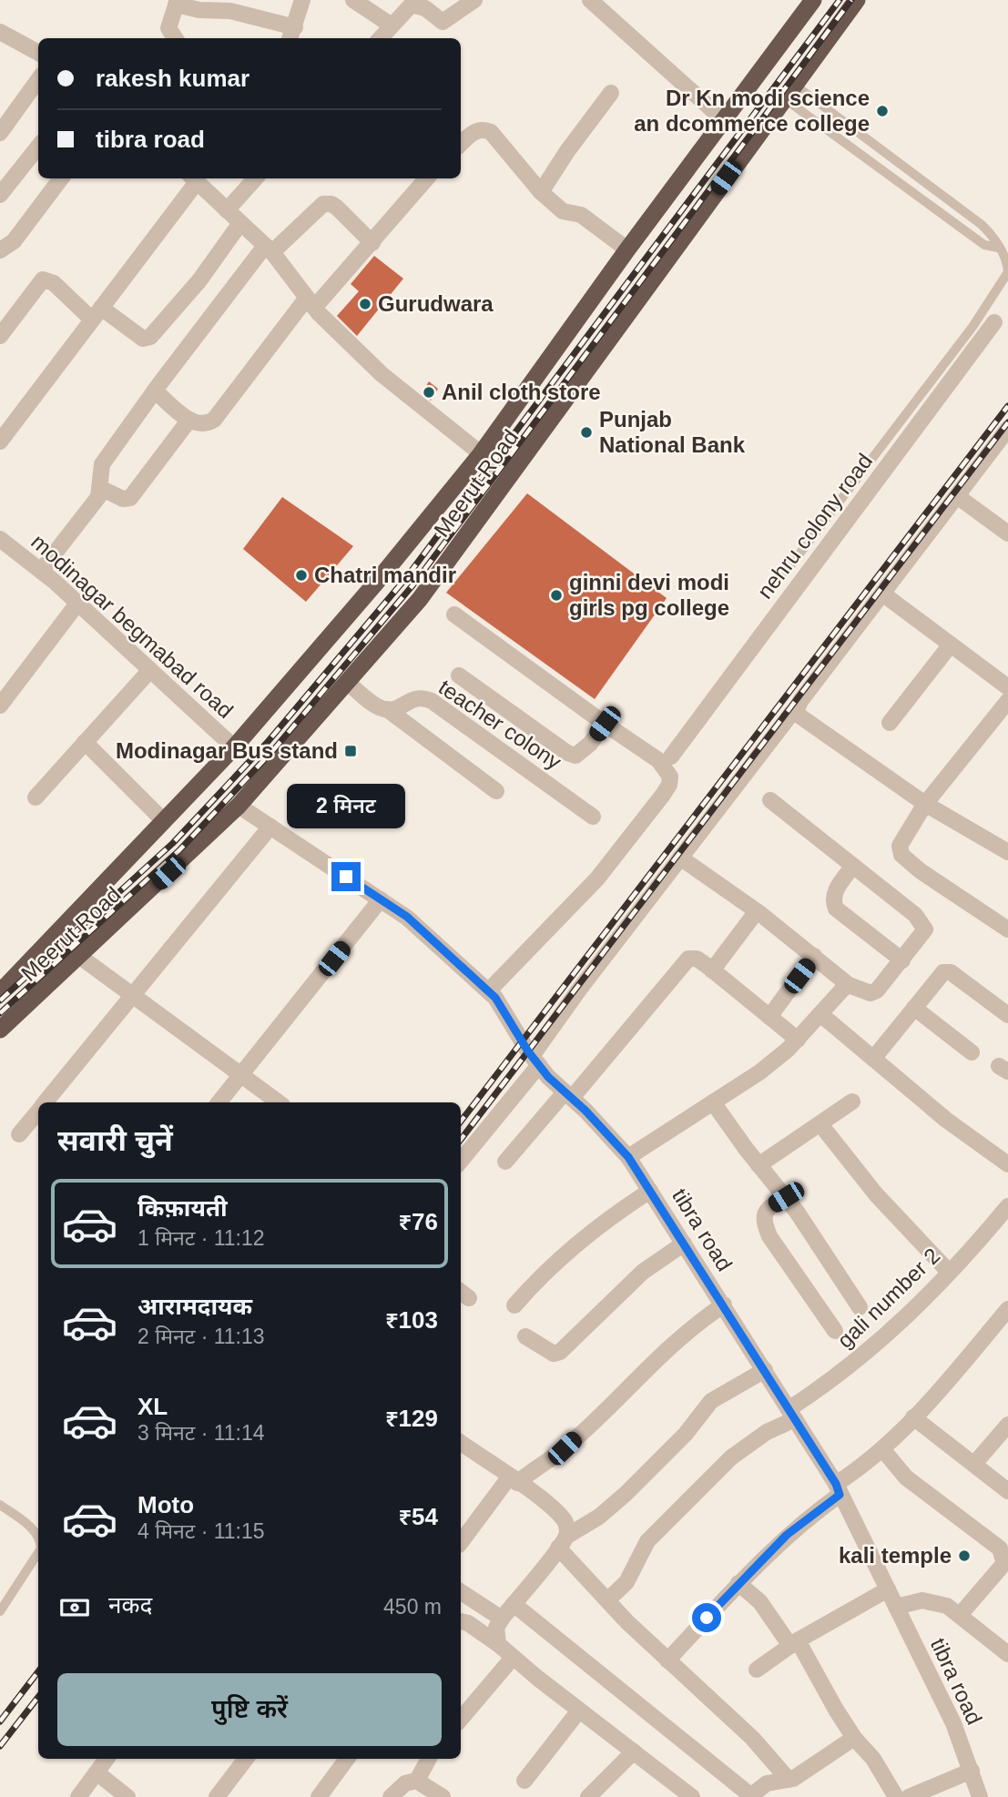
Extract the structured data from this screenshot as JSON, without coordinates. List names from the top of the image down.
{
  "streets": {
    "highway": ["Meerut Road"],
    "street": [
      "nehru colony road",
      "modinagar begmabad road",
      "teacher colony",
      "tibra road",
      "gali number 2"
    ]
  },
  "crossings": [
    ["Meerut Road", "modinagar begmabad road"],
    ["Meerut Road", "tibra road"],
    ["tibra road", "gali number 2"]
  ],
  "places": {
    "other": [
      "Dr Kn modi science an dcommerce college",
      "Gurudwara",
      "Anil cloth store",
      "Punjab National Bank",
      "Chatri mandir",
      "ginni devi modi girls pg college",
      "kali temple"
    ],
    "transit": ["Modinagar Bus stand"]
  },
  "page": {
    "banner": ["rakesh kumar", "tibra road"],
    "bubble": "2 मिनट",
    "heading": "सवारी चुनें",
    "list": [
      {
        "name": "किफ़ायती",
        "note": "1 मिनट · 11:12",
        "value": "₹76"
      },
      {
        "name": "आरामदायक",
        "note": "2 मिनट · 11:13",
        "value": "₹103"
      },
      {
        "name": "XL",
        "note": "3 मिनट · 11:14",
        "value": "₹129"
      },
      {
        "name": "Moto",
        "note": "4 मिनट · 11:15",
        "value": "₹54"
      }
    ],
    "pay": ["नकद", "450 m"],
    "buttons": "पुष्टि करें"
  }
}
